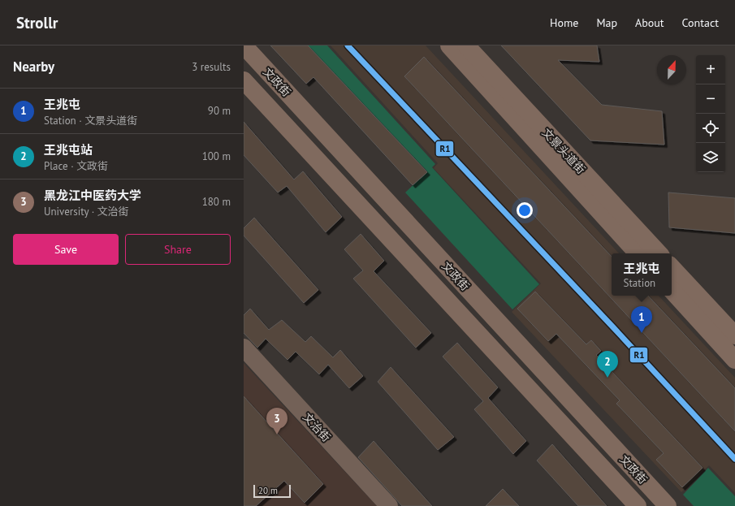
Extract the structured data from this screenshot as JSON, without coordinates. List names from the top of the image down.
{
  "streets": {
    "main road": ["文政街", "文景头道街"],
    "street": ["文治街"]
  },
  "lines": ["transit line R1"],
  "scale_bar": "20 m",
  "north": "top",
  "page": {
    "header": "Strollr",
    "nav": [
      "Home",
      "Map",
      "About",
      "Contact"
    ],
    "heading": ["Nearby", "3 results"],
    "map_buttons": ["+", "−"],
    "list": [
      {
        "mark": "1",
        "name": "王兆屯",
        "note": "Station · 文景头道街",
        "value": "90 m"
      },
      {
        "mark": "2",
        "name": "王兆屯站",
        "note": "Place · 文政街",
        "value": "100 m"
      },
      {
        "mark": "3",
        "name": "黑龙江中医药大学",
        "note": "University · 文治街",
        "value": "180 m"
      }
    ],
    "buttons": ["Save", "Share"],
    "popup": ["王兆屯", "Station"],
    "pins": ["1", "2", "3"],
    "scale": "20 m"
  }
}
